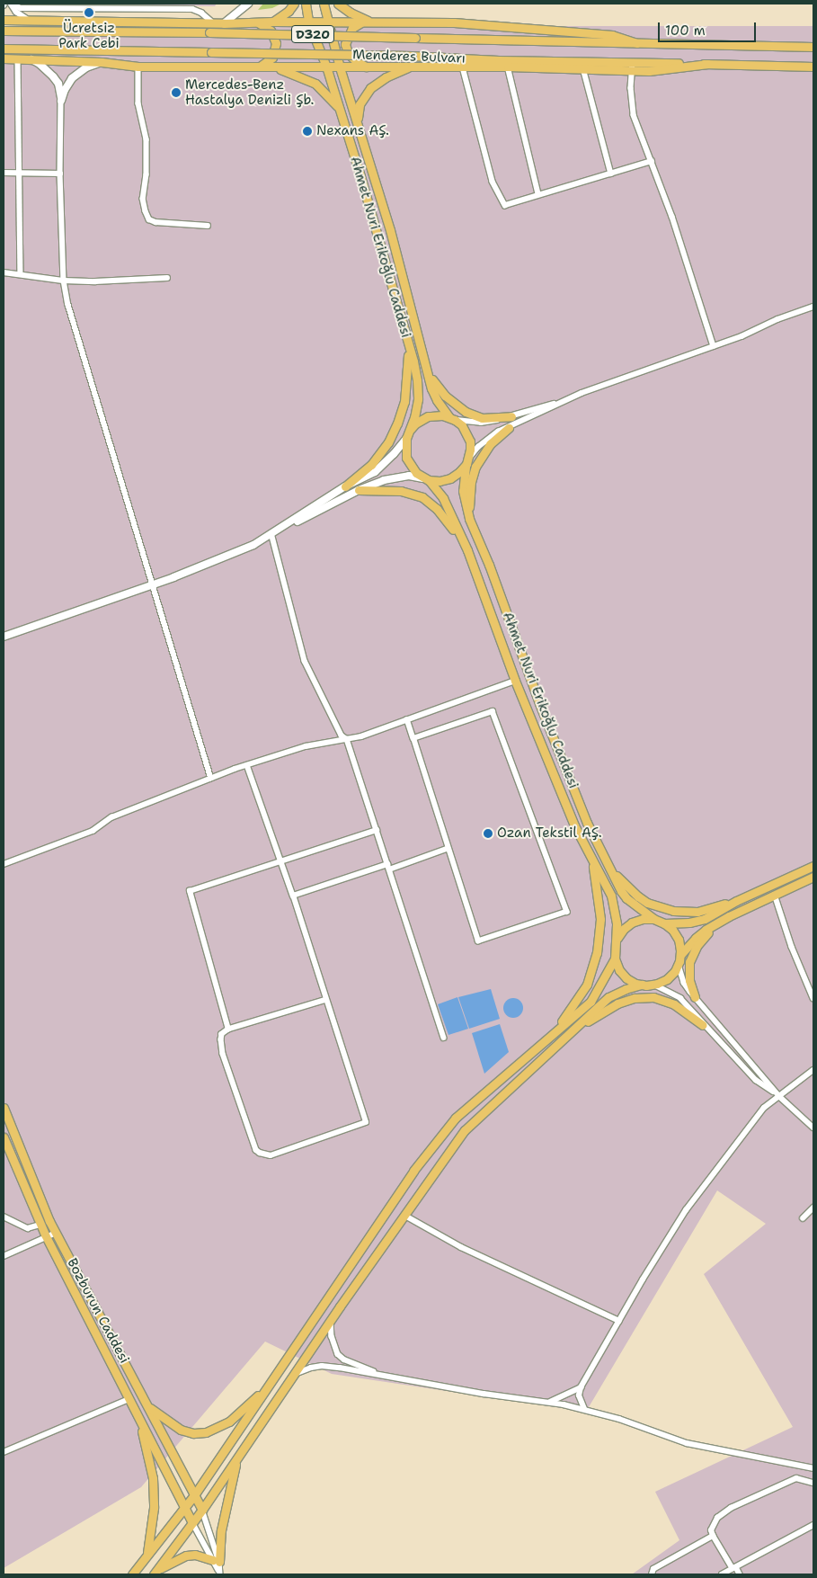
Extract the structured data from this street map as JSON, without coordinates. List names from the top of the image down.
{
  "streets": {
    "main road": [
      "D320",
      "Menderes Bulvarı",
      "Ahmet Nuri Erikoğlu Caddesi",
      "Bozburun Caddesi"
    ]
  },
  "places": [
    "Ücretsiz Park Cebi",
    "Mercedes-Benz Hastalya Denizli Şb.",
    "Nexans AŞ.",
    "Ozan Tekstil AŞ."
  ],
  "scale_bar": "100 m"
}
